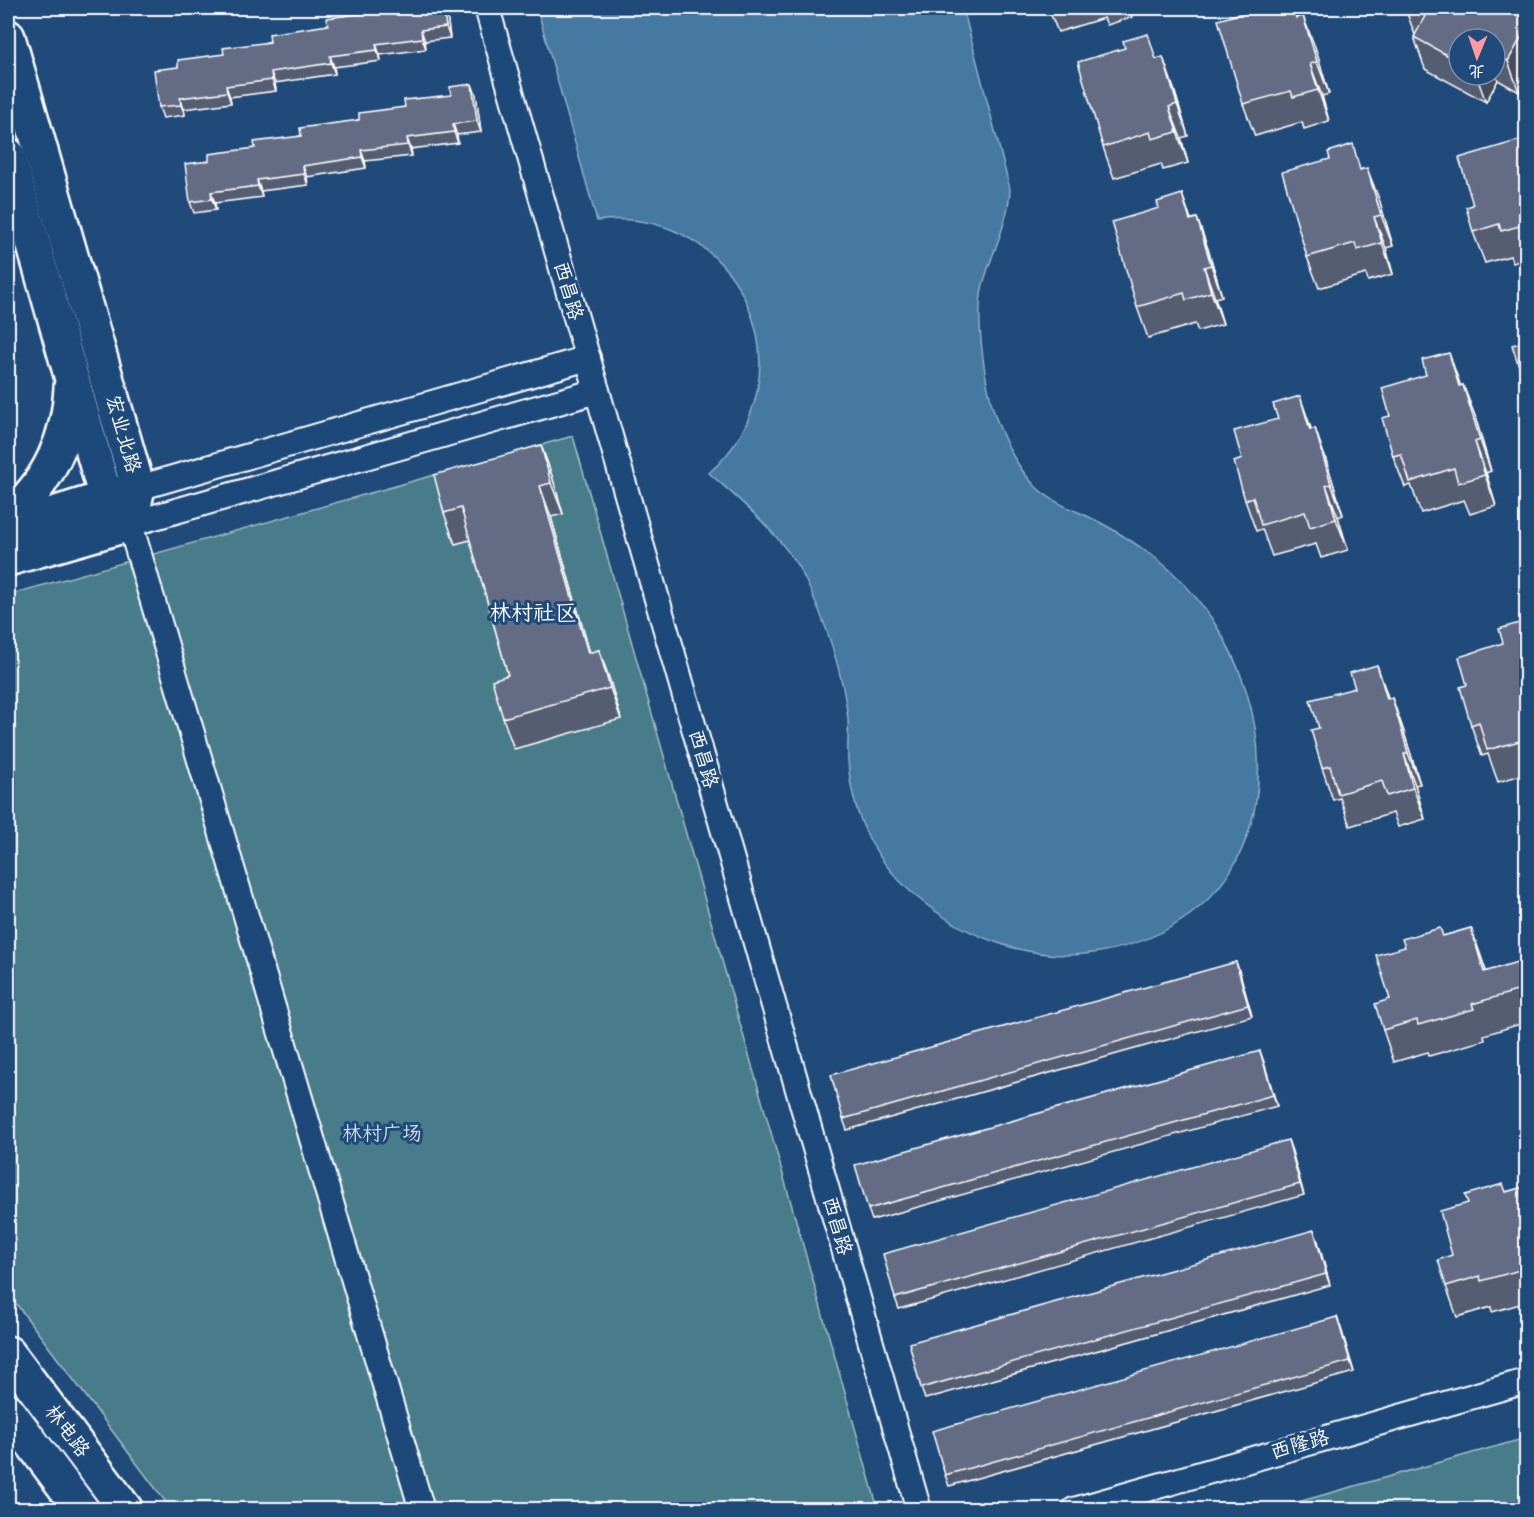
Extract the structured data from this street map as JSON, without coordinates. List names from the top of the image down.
{
  "streets": {
    "main road": ["宏业北路", "林电路"],
    "street": ["西昌路", "西隆路"]
  },
  "districts": ["林村社区"],
  "parks": ["林村广场"],
  "north": "bottom"
}
